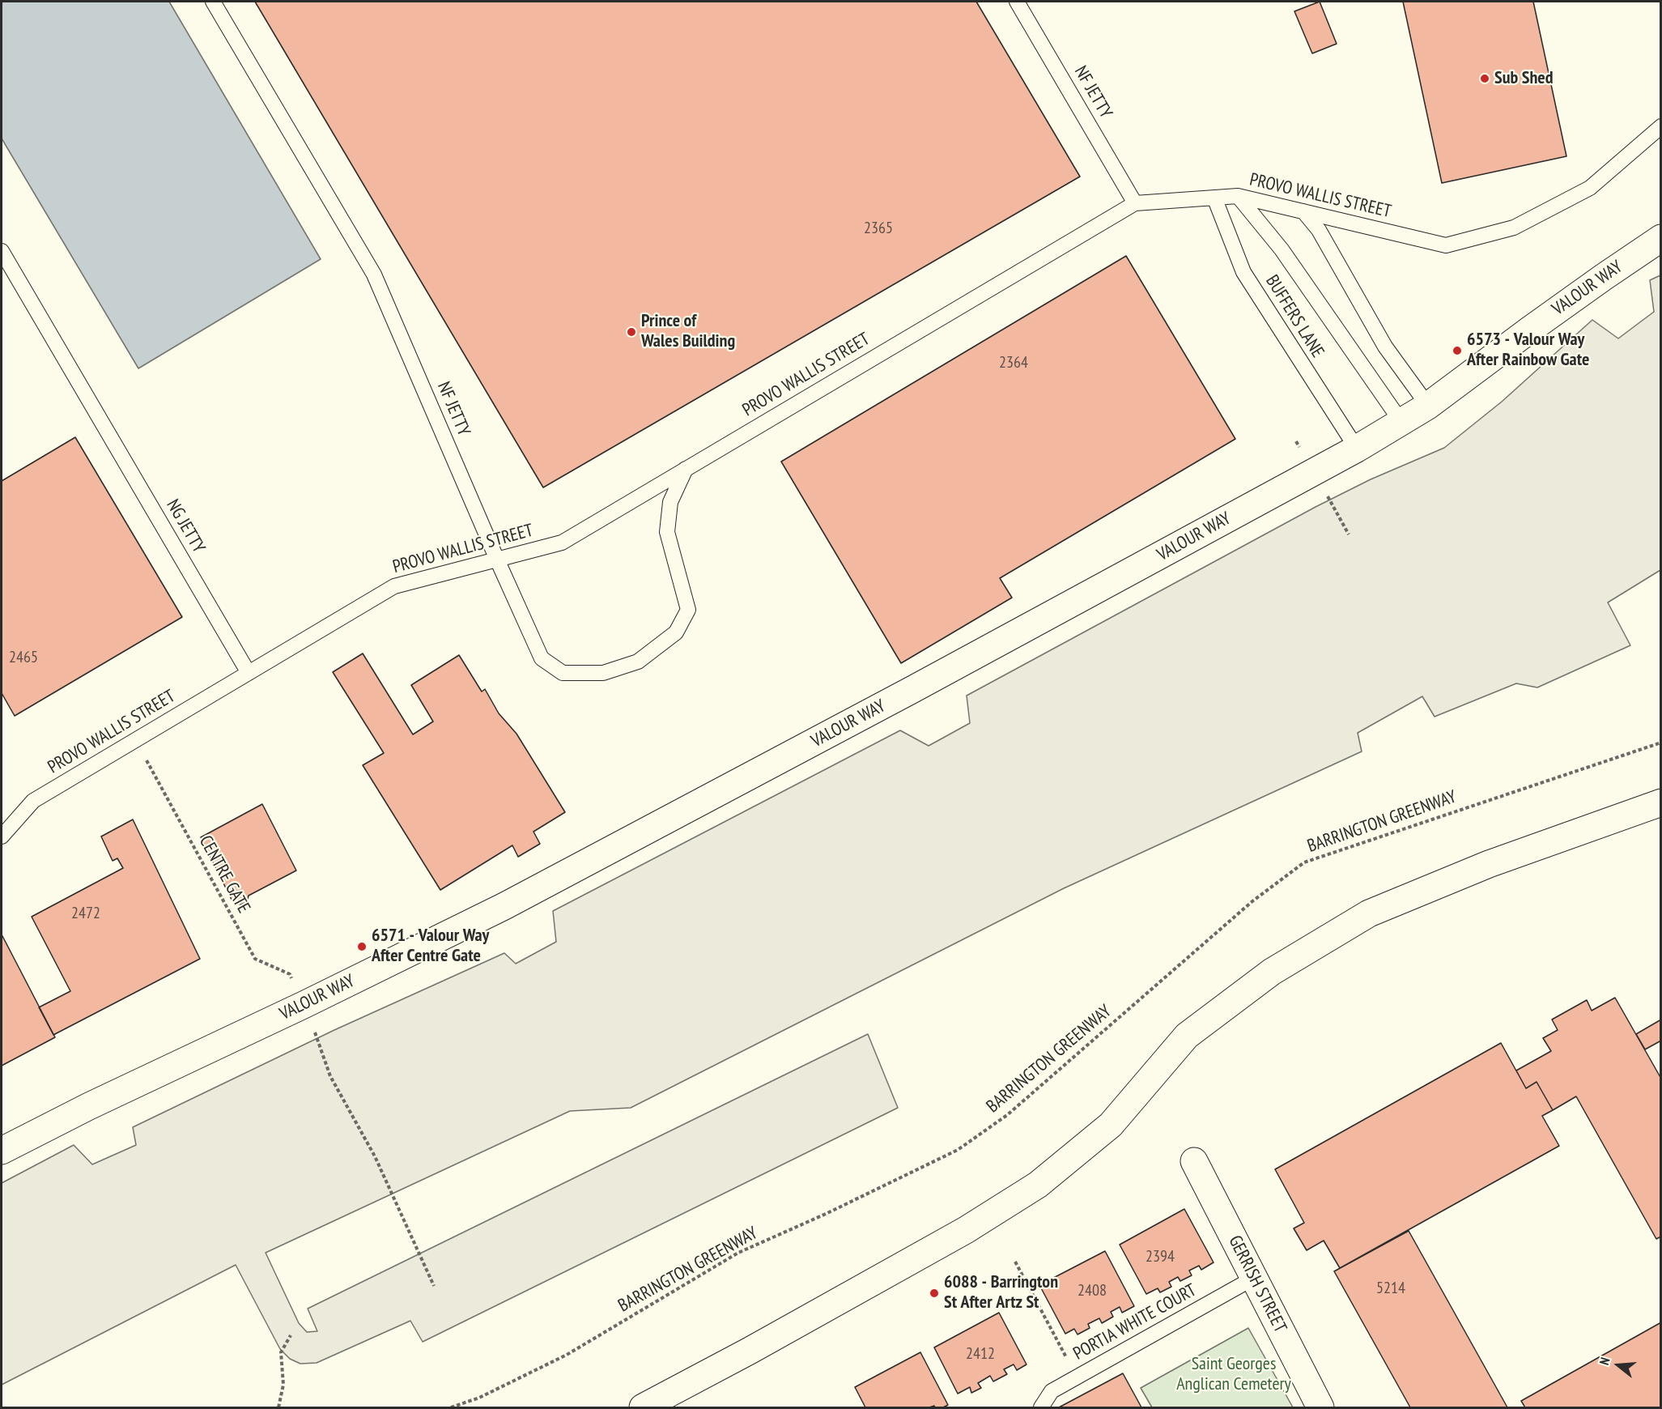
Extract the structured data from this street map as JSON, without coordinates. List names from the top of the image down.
{
  "streets": {
    "street": ["VALOUR WAY", "GERRISH STREET"],
    "lane": [
      "NF JETTY",
      "PROVO WALLIS STREET",
      "BUFFERS LANE",
      "NG JETTY",
      "PORTIA WHITE COURT"
    ],
    "path": ["BARRINGTON GREENWAY", "CENTRE GATE"]
  },
  "crossings": [
    ["NF JETTY", "PROVO WALLIS STREET"],
    ["PROVO WALLIS STREET", "BUFFERS LANE"],
    ["PROVO WALLIS STREET", "NG JETTY"],
    ["PROVO WALLIS STREET", "CENTRE GATE"],
    ["VALOUR WAY", "BUFFERS LANE"],
    ["VALOUR WAY", "CENTRE GATE"],
    ["GERRISH STREET", "PORTIA WHITE COURT"]
  ],
  "parks": ["Saint Georges Anglican Cemetery"],
  "places": [
    "Sub Shed",
    "Prince of Wales Building",
    "6573 - Valour Way After Rainbow Gate",
    "6571 - Valour Way After Centre Gate",
    "6088 - Barrington St After Artz St"
  ],
  "house_numbers": [
    "2365",
    "2364",
    "2465",
    "2472",
    "2394",
    "5214",
    "2408",
    "2412"
  ],
  "north": "left"
}
